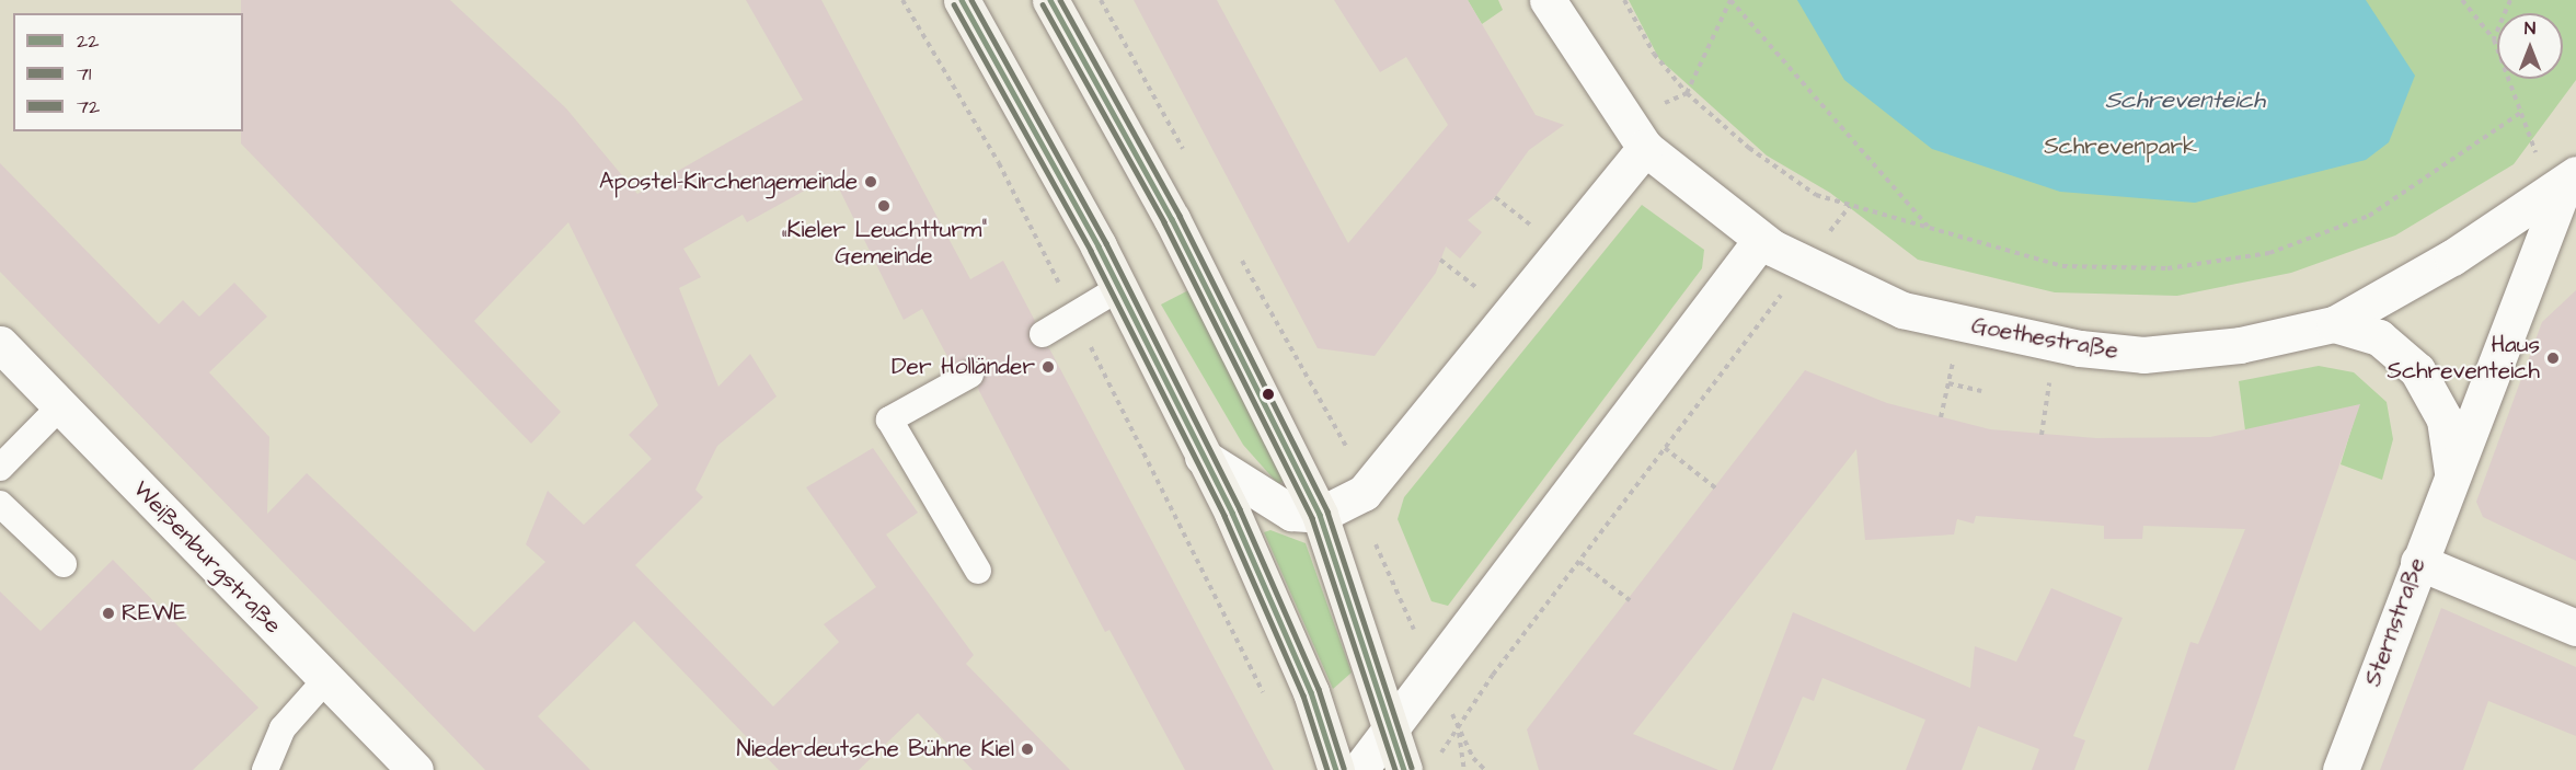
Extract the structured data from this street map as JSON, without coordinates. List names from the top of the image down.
{
  "streets": {
    "street": ["Goethestraße", "Weißenburgstraße", "Sternstraße"]
  },
  "crossings": [
    ["Goethestraße", "Sternstraße"]
  ],
  "water": ["Schreventeich"],
  "parks": ["Schrevenpark"],
  "places": [
    "Apostel-Kirchengemeinde",
    "„Kieler Leuchtturm“ Gemeinde",
    "Haus Schreventeich",
    "Der Holländer",
    "REWE",
    "Niederdeutsche Bühne Kiel"
  ],
  "lines": ["transit line 22", "transit line 72", "transit line 71"],
  "legend": ["22", "71", "72"],
  "north": "top"
}
